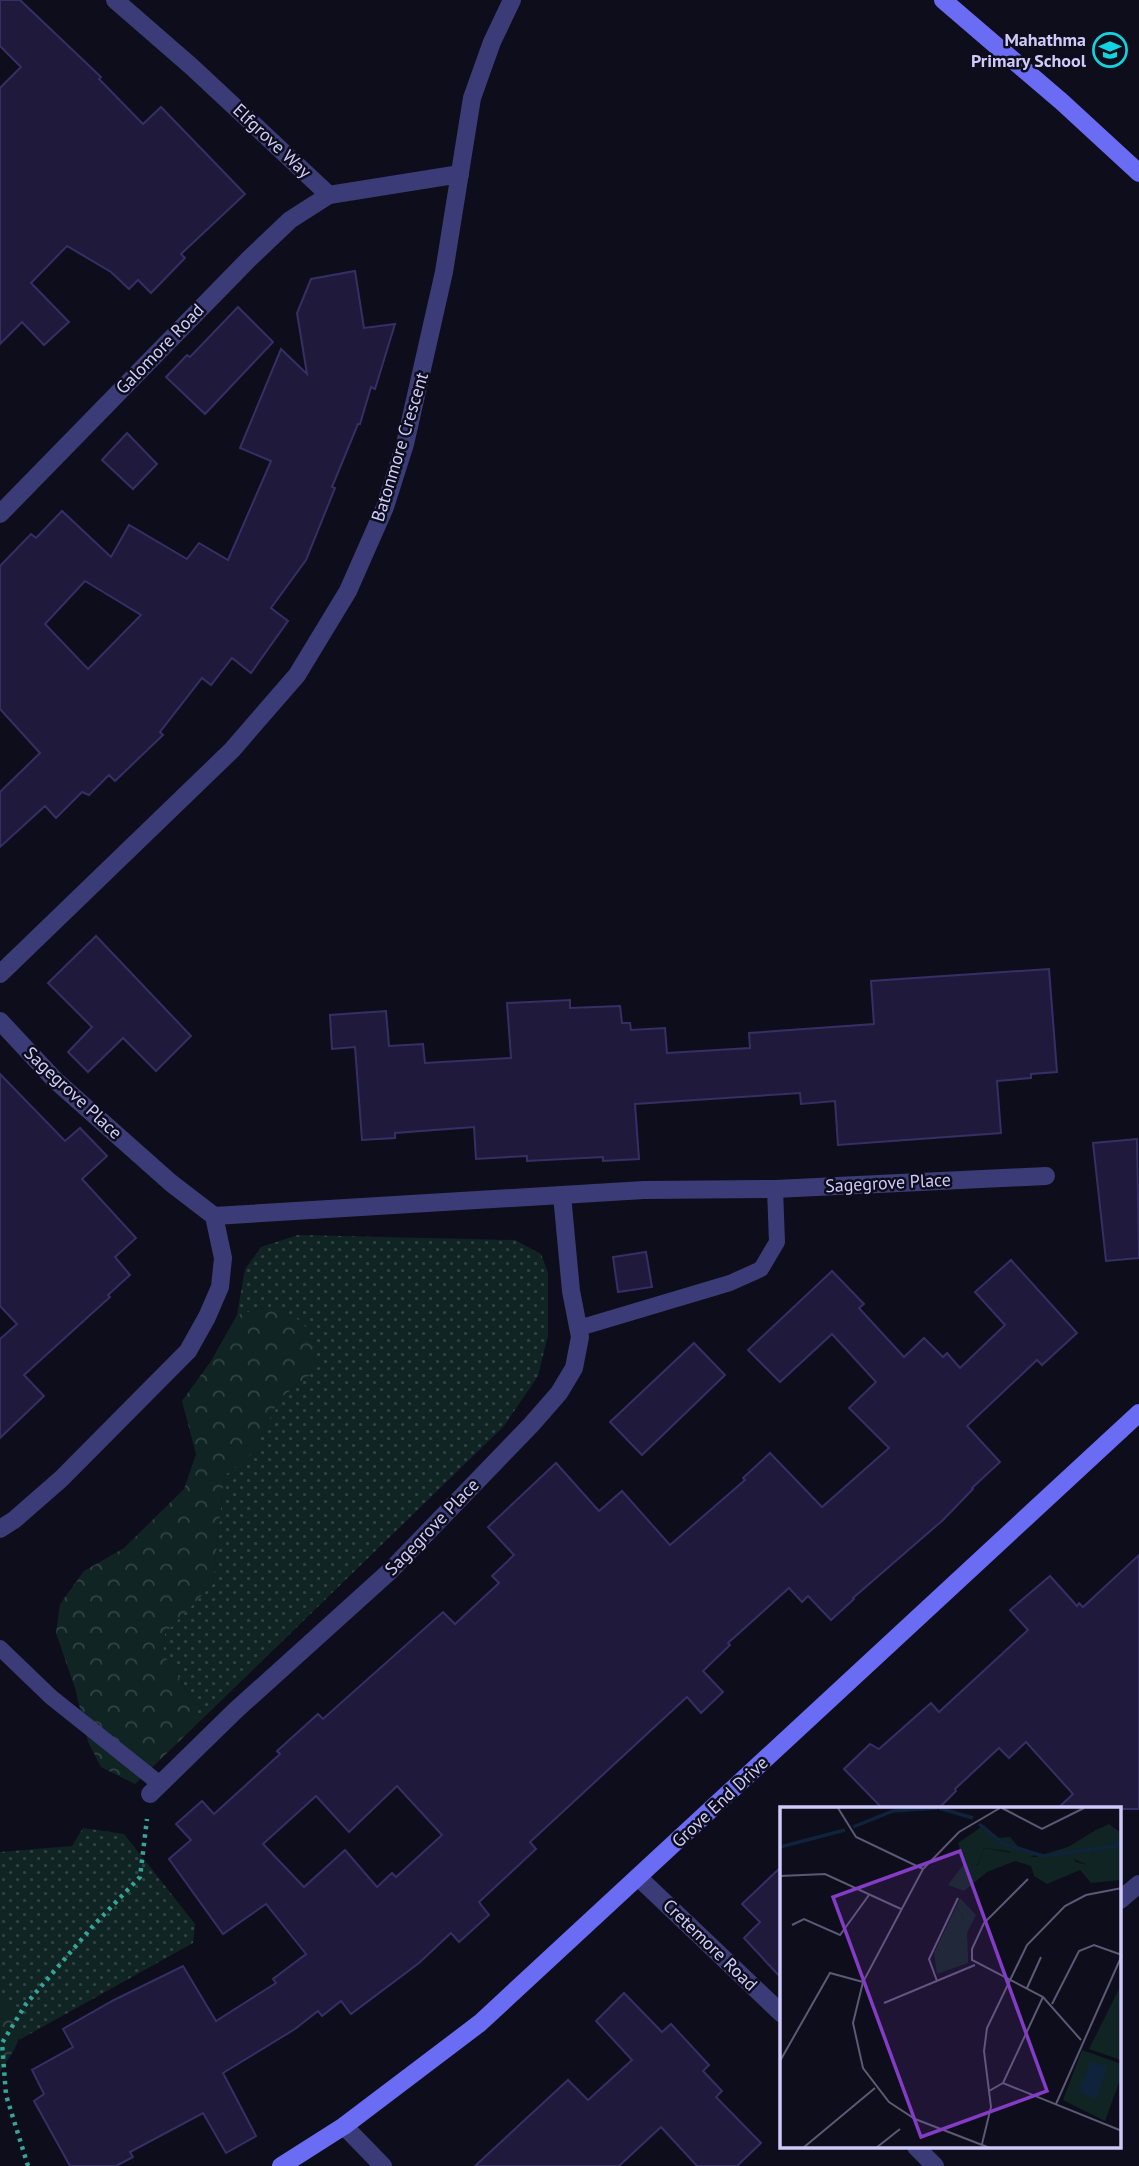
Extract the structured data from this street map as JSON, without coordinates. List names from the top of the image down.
{
  "streets": {
    "street": [
      "Elfgrove Way",
      "Galomore Road",
      "Batonmore Crescent",
      "Sagegrove Place",
      "Grove End Drive",
      "Cretemore Road"
    ]
  },
  "crossings": [
    ["Elfgrove Way", "Galomore Road"],
    ["Grove End Drive", "Cretemore Road"]
  ],
  "places": {
    "school or university": ["Mahathma Primary School"]
  }
}
